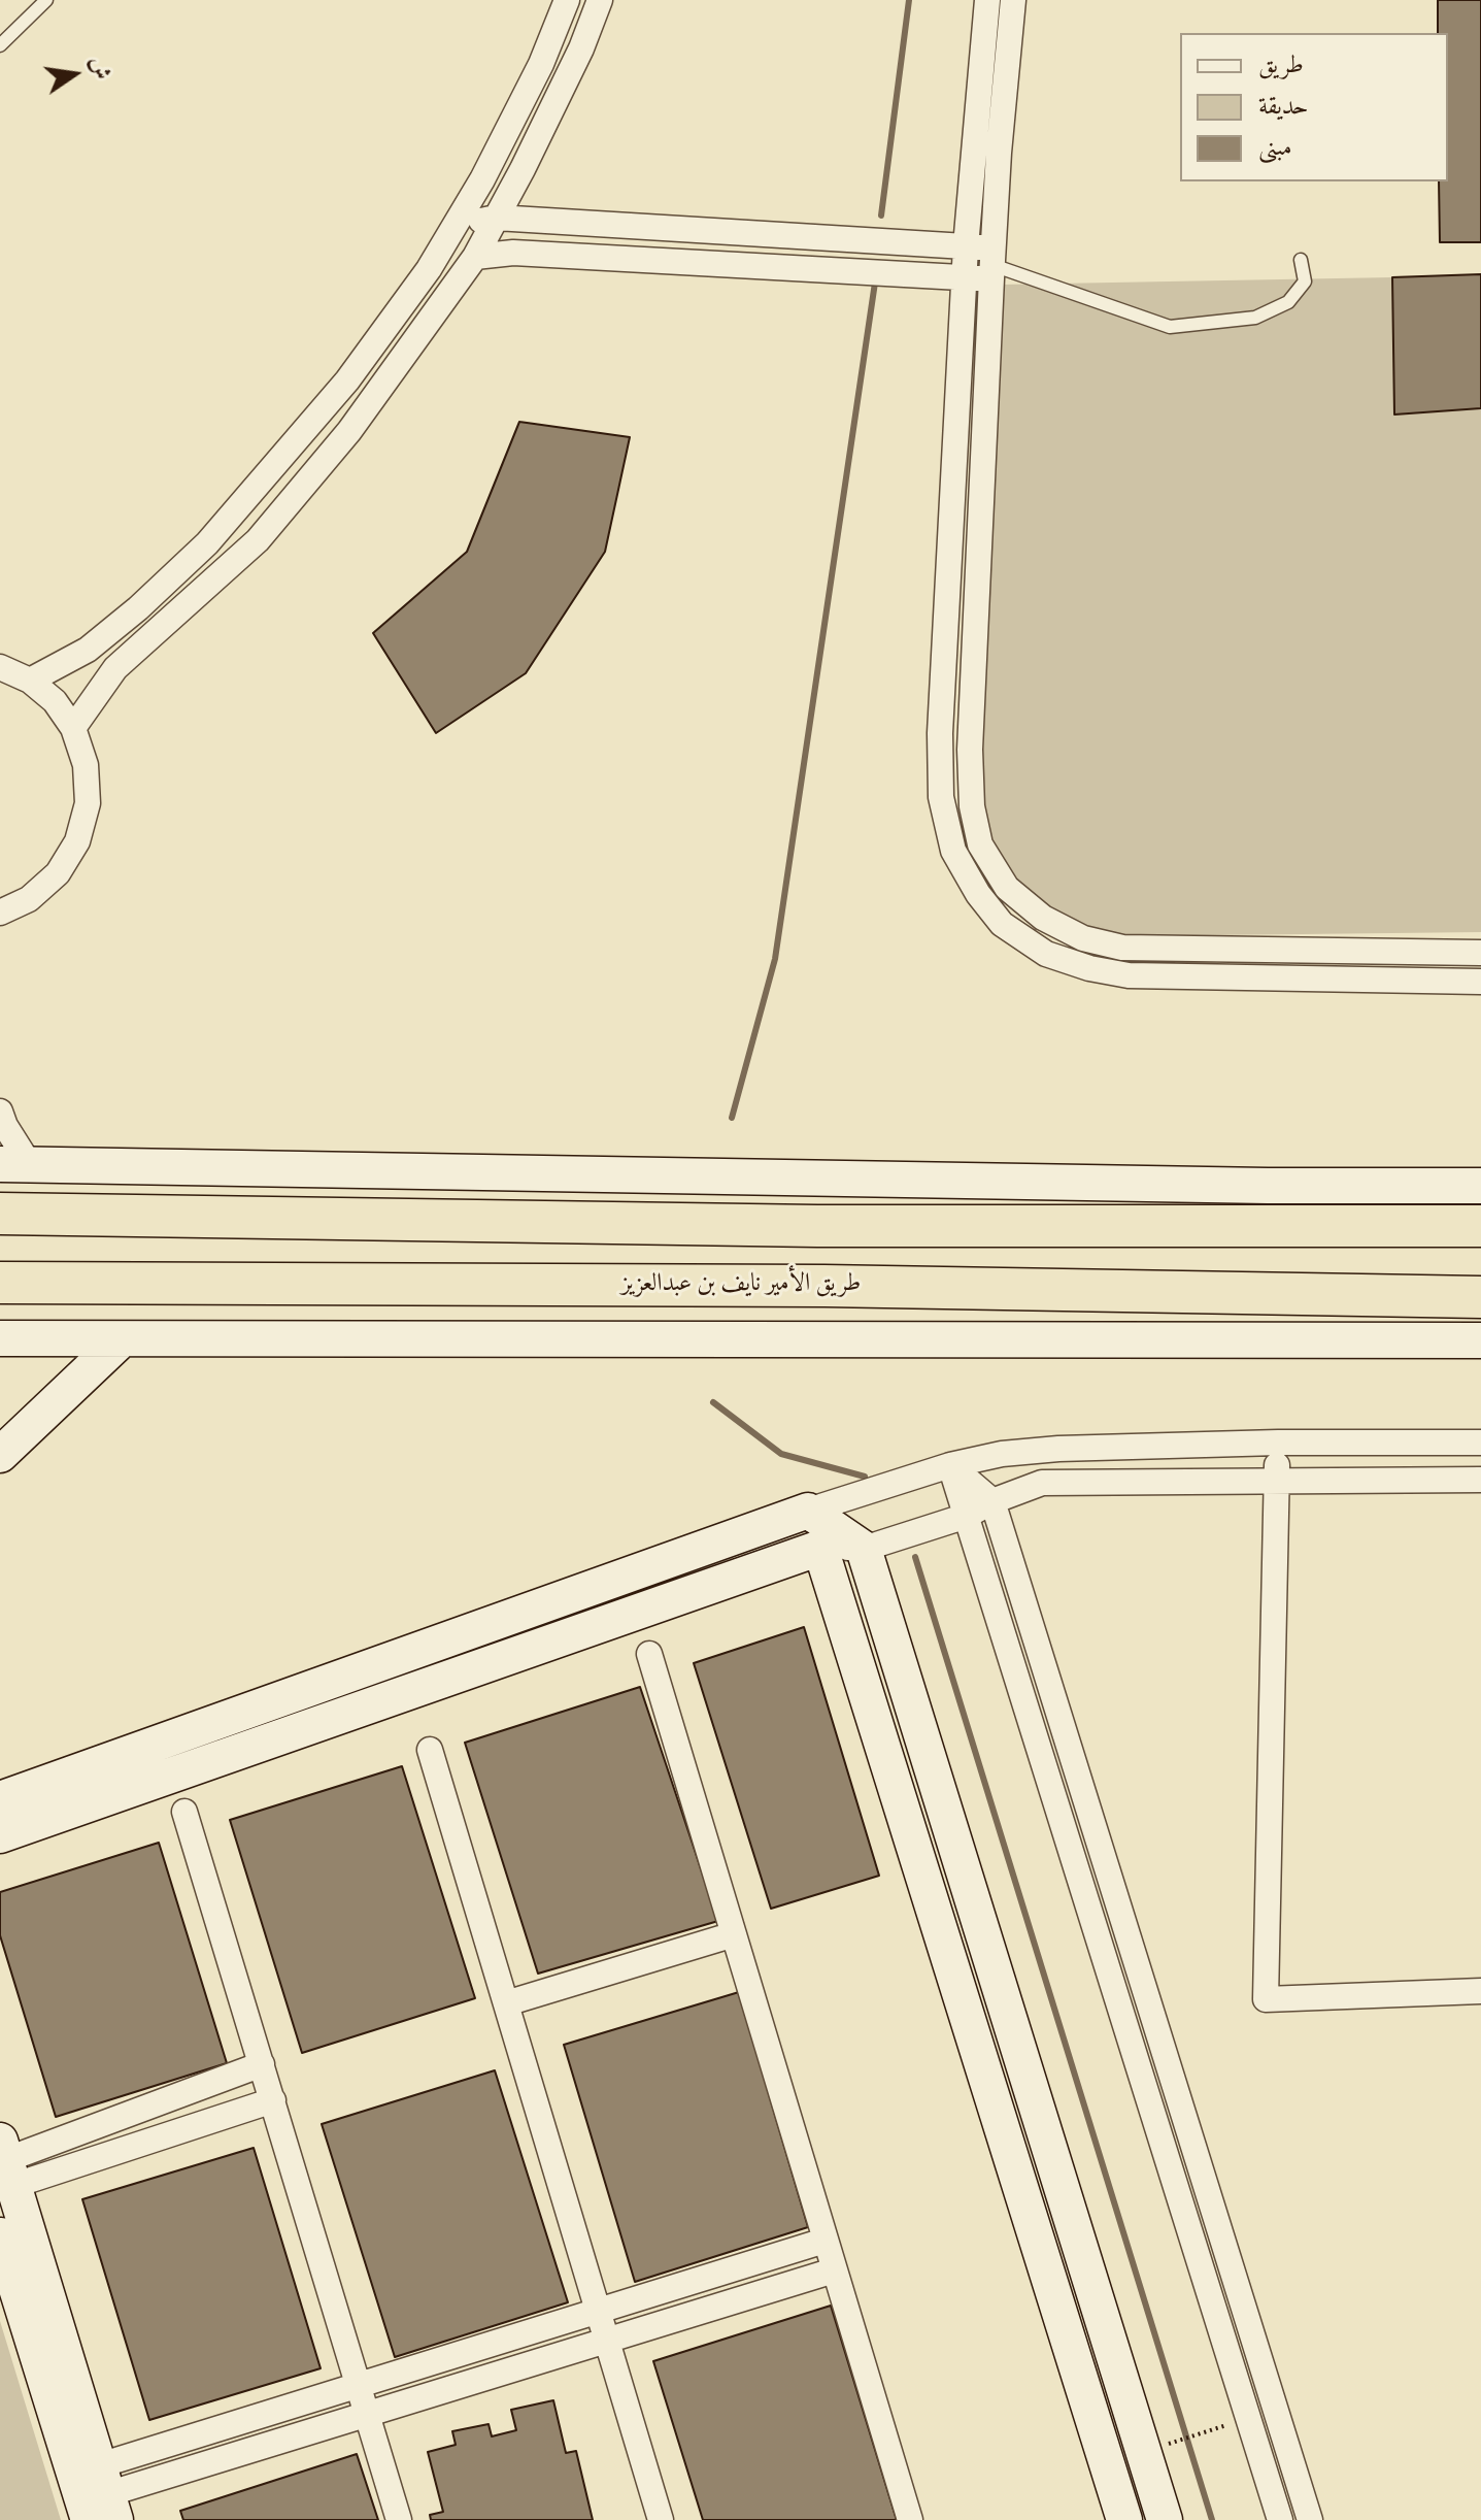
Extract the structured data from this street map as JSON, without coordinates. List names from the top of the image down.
{
  "streets": {
    "highway": ["طريق الأمير نايف بن عبدالعزيز"]
  },
  "legend": ["طريق", "حديقة", "مبنى"],
  "north": "right"
}
